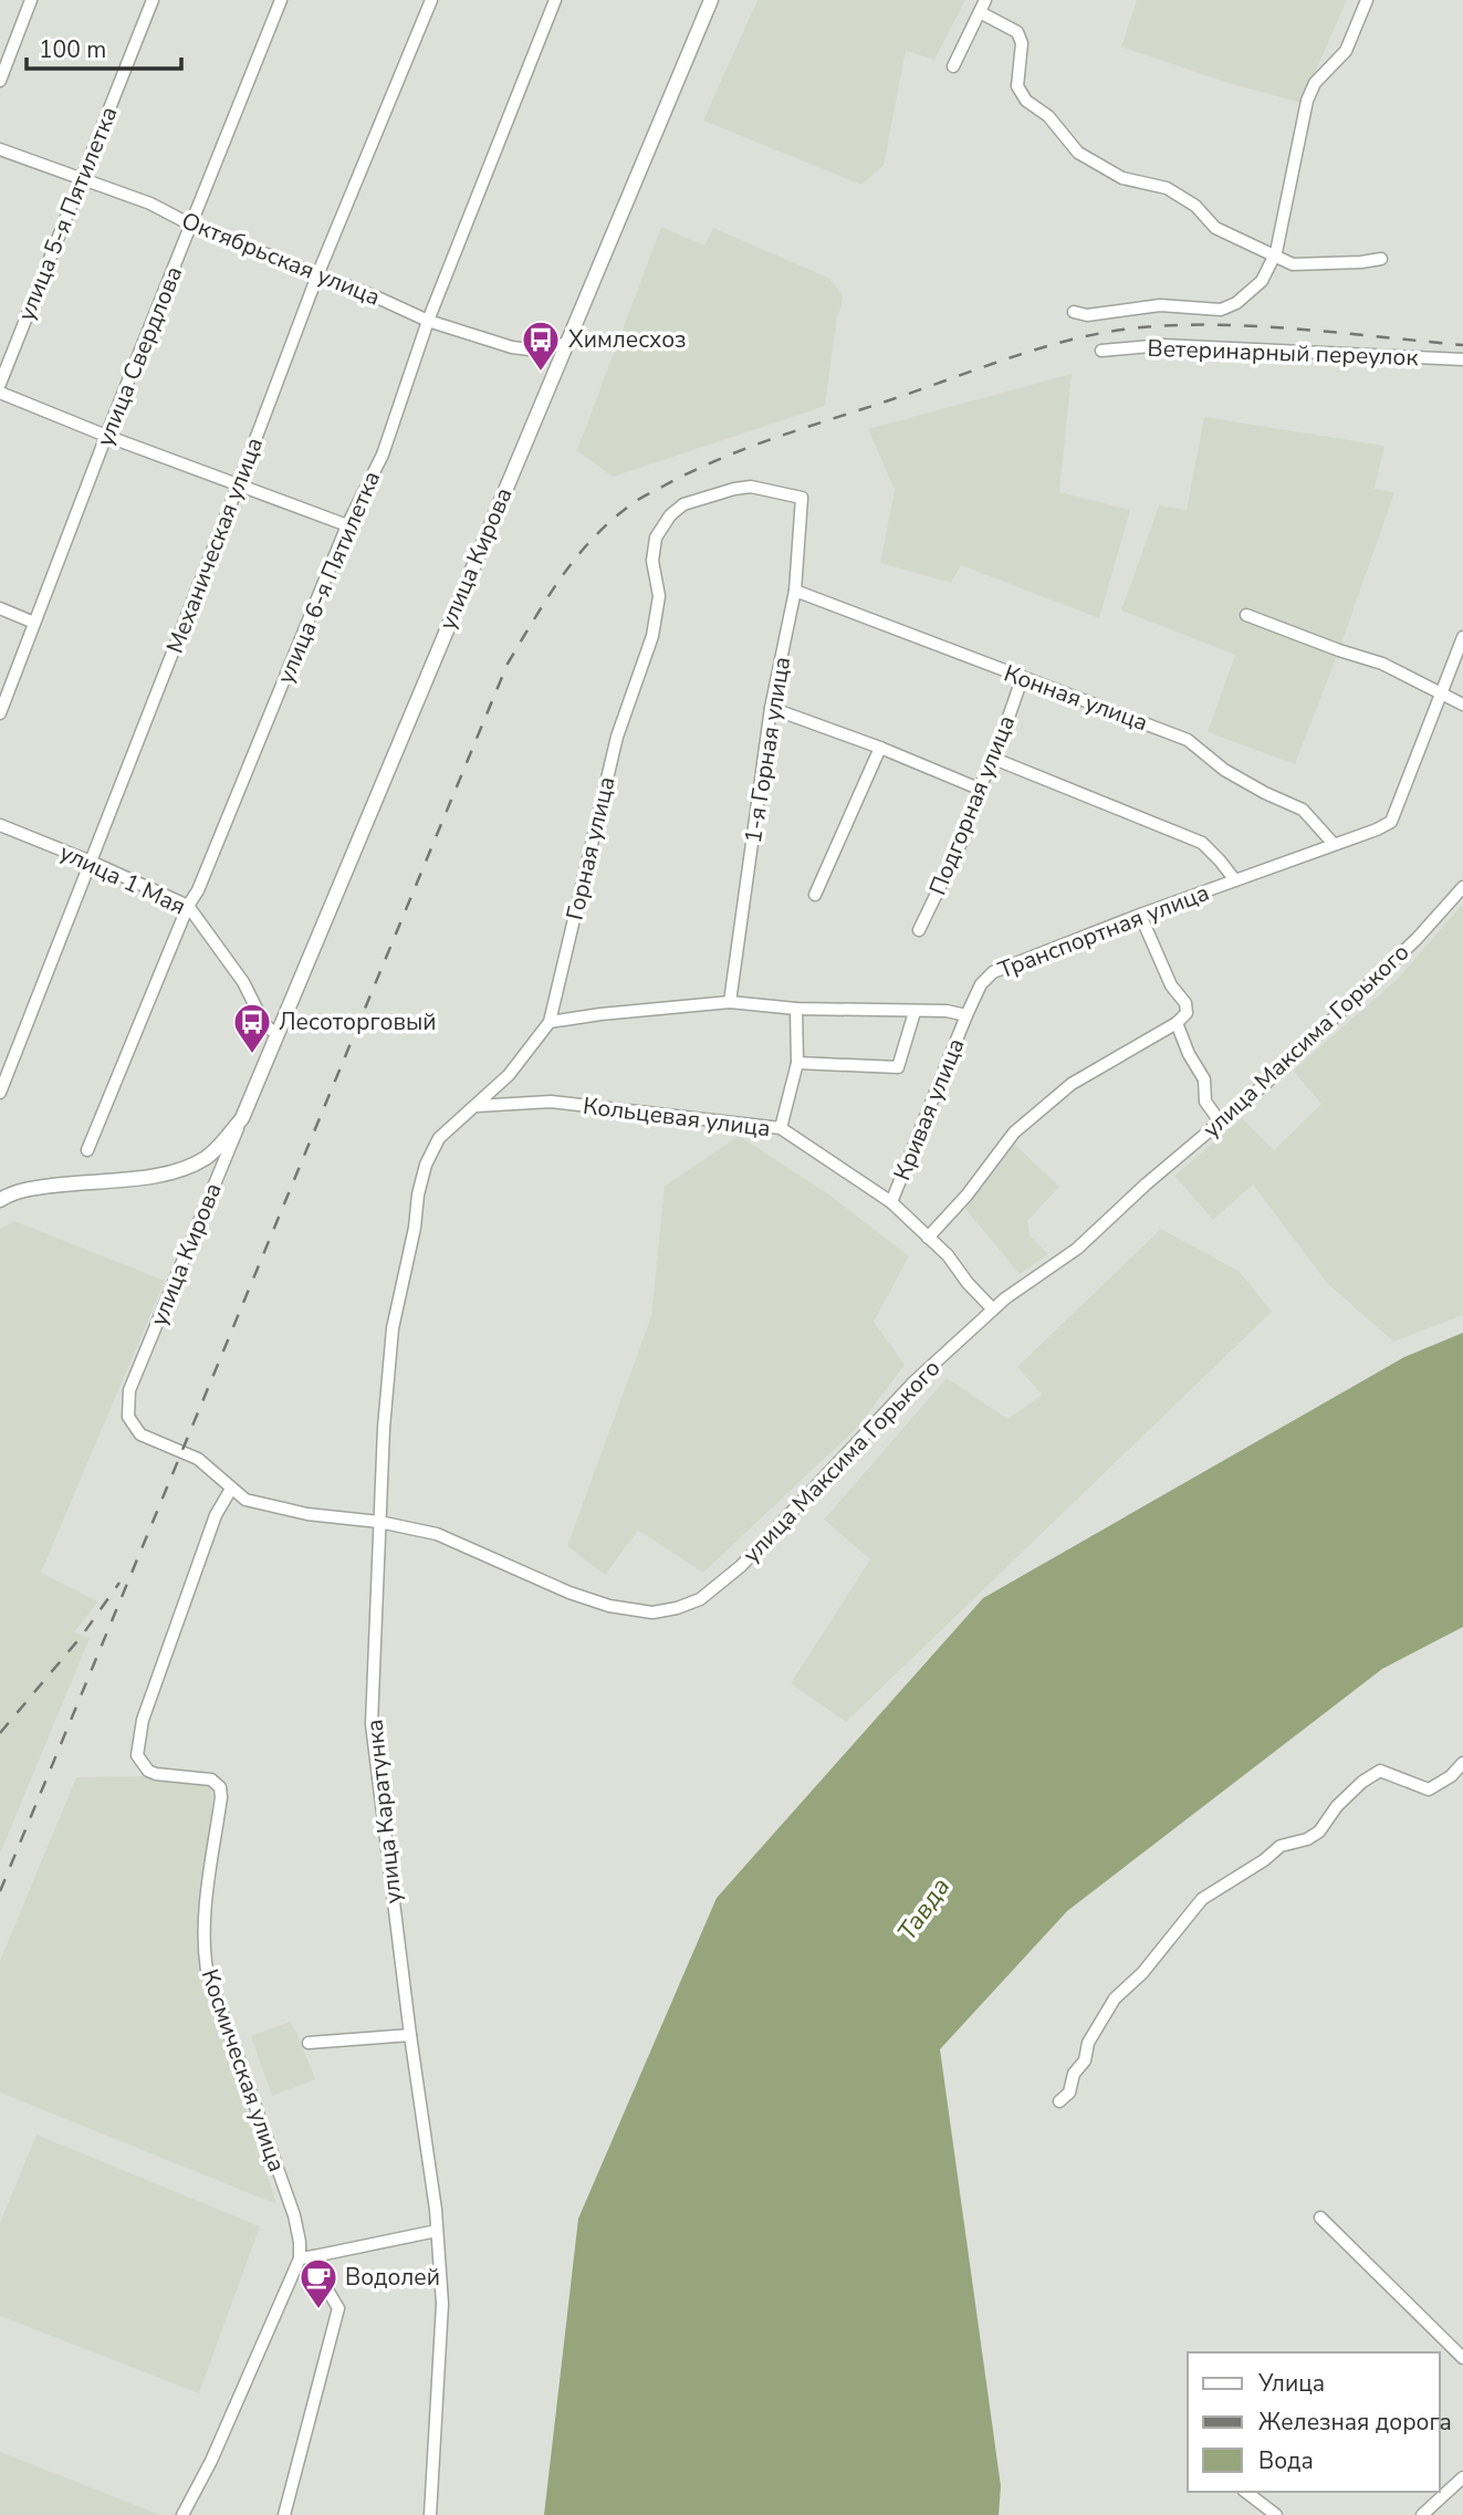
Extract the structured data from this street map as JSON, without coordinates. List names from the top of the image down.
{
  "streets": {
    "main road": ["улица Кирова"],
    "street": [
      "улица 5-я Пятилетка",
      "Октябрьская улица",
      "Ветеринарный переулок",
      "улица Свердлова",
      "Механическая улица",
      "улица 6-я Пятилетка",
      "Конная улица",
      "1-я Горная улица",
      "Подгорная улица",
      "Горная улица",
      "улица 1 Мая",
      "Транспортная улица",
      "улица Максима Горького",
      "Кривая улица",
      "Кольцевая улица",
      "улица Каратунка",
      "Космическая улица"
    ]
  },
  "crossings": [
    ["улица 5-я Пятилетка", "Октябрьская улица"],
    ["Октябрьская улица", "улица Свердлова"],
    ["Октябрьская улица", "Механическая улица"],
    ["Октябрьская улица", "улица Кирова"],
    ["Октябрьская улица", "улица 6-я Пятилетка"],
    ["Механическая улица", "улица 1 Мая"],
    ["улица Кирова", "улица 1 Мая"],
    ["улица Кирова", "улица Максима Горького"],
    ["улица 6-я Пятилетка", "улица 1 Мая"],
    ["Конная улица", "1-я Горная улица"],
    ["Конная улица", "Подгорная улица"],
    ["Конная улица", "Транспортная улица"],
    ["1-я Горная улица", "Горная улица"],
    ["Горная улица", "Кольцевая улица"],
    ["Горная улица", "улица Каратунка"],
    ["Транспортная улица", "Кривая улица"],
    ["улица Максима Горького", "Кольцевая улица"],
    ["улица Максима Горького", "улица Каратунка"],
    ["улица Максима Горького", "Космическая улица"],
    ["Кривая улица", "Кольцевая улица"]
  ],
  "water": ["Тавда"],
  "places": {
    "bus stop": ["Химлесхоз", "Лесоторговый"],
    "cafe": ["Водолей"]
  },
  "legend": ["Улица", "Железная дорога", "Вода"],
  "scale_bar": "100 m"
}
